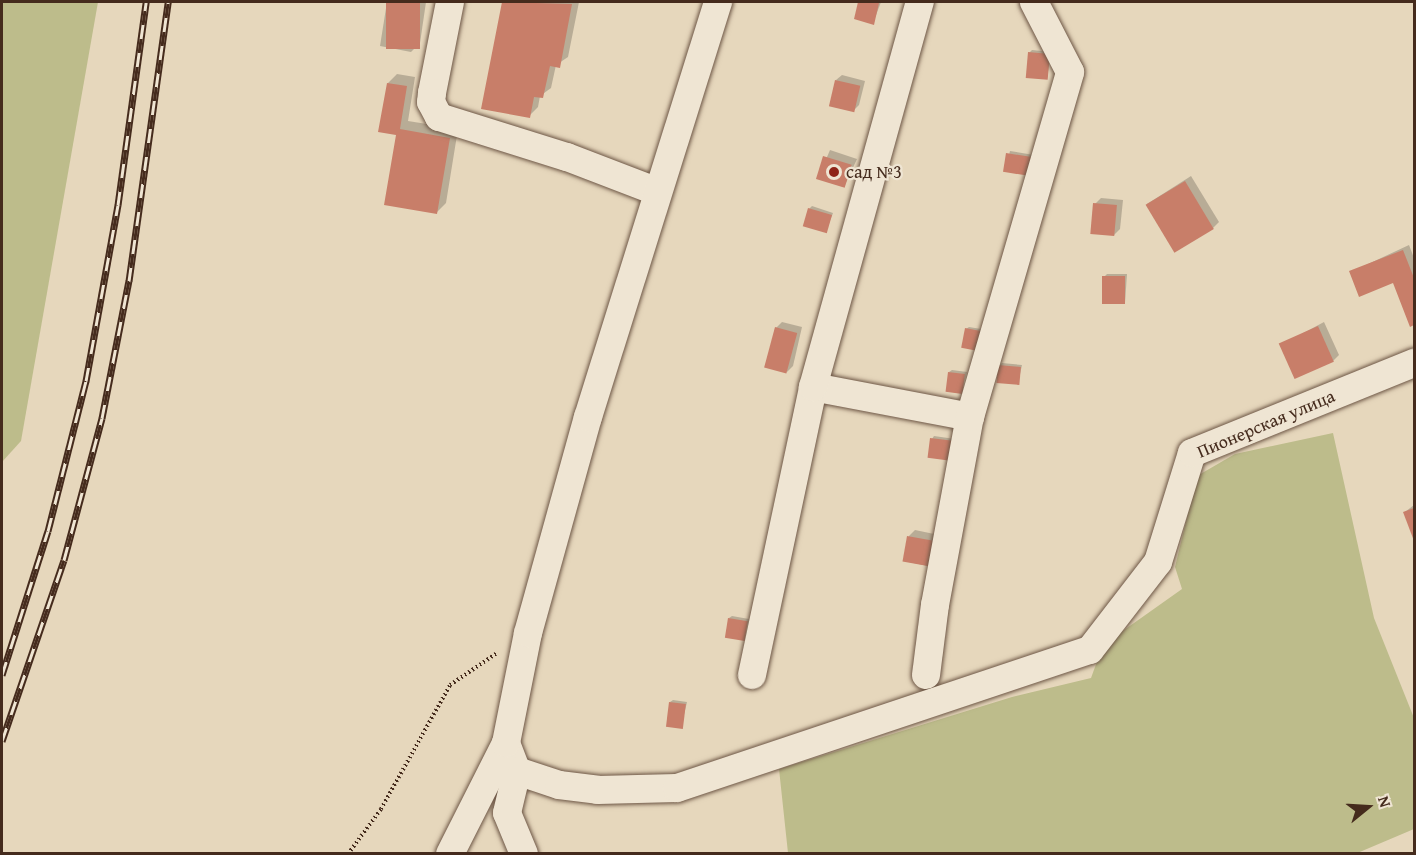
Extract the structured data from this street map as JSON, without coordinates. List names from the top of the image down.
{
  "streets": {
    "street": ["Пионерская улица"]
  },
  "places": ["сад №3"],
  "north": "right"
}
